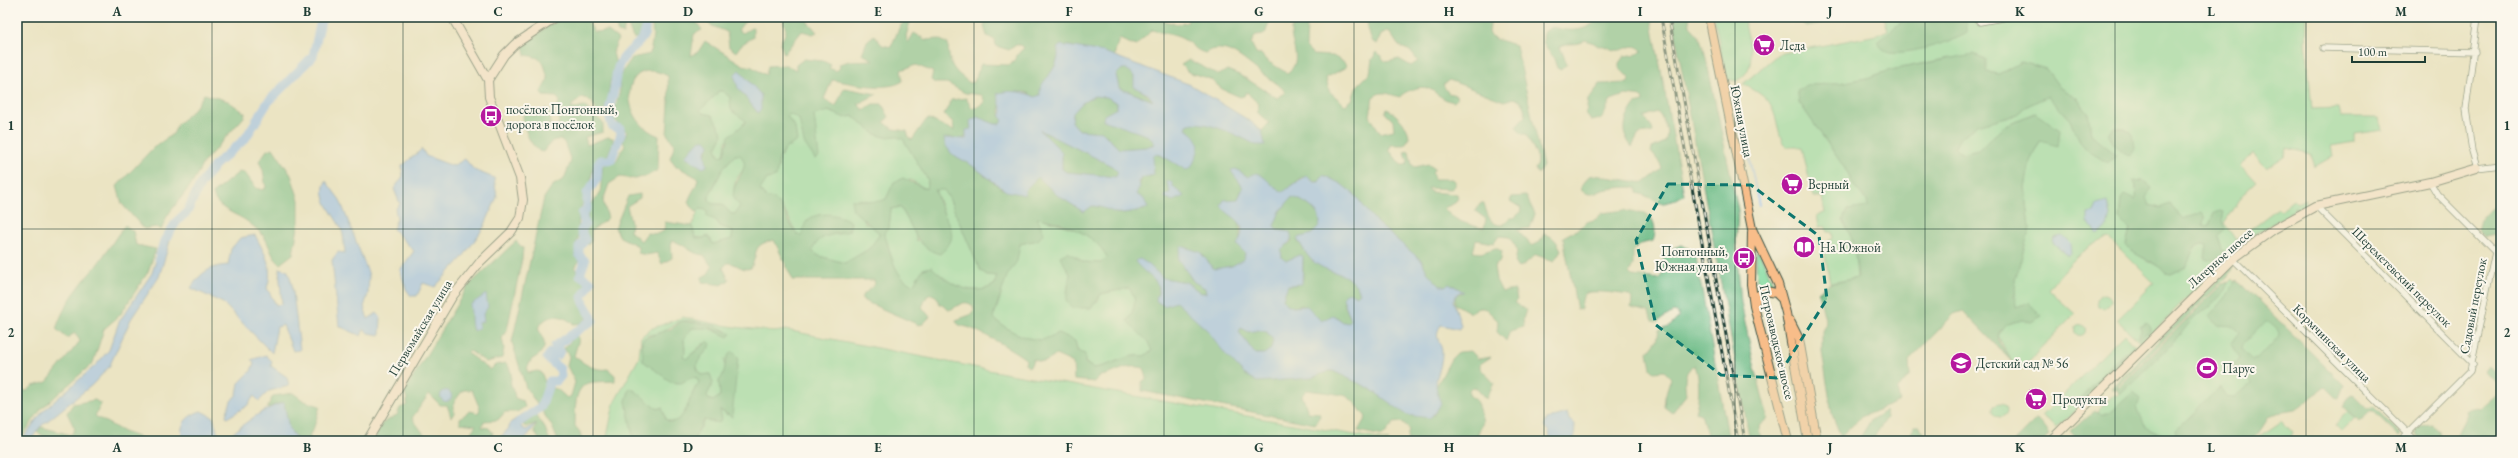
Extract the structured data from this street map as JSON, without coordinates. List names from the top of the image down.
{
  "streets": {
    "main road": ["Южная улица", "Петрозаводское шоссе"],
    "street": [
      "Лагерное шоссе",
      "Шереметевский переулок",
      "Садовый переулок",
      "Первомайская улица",
      "Кормчинская улица"
    ]
  },
  "crossings": [
    ["Южная улица", "Петрозаводское шоссе"],
    ["Лагерное шоссе", "Шереметевский переулок"],
    ["Лагерное шоссе", "Садовый переулок"],
    ["Лагерное шоссе", "Кормчинская улица"],
    ["Шереметевский переулок", "Садовый переулок"]
  ],
  "places": {
    "supermarket": ["Леда", "Верный", "Продукты"],
    "bus stop": ["посёлок Понтонный, дорога в посёлок", "Понтонный, Южная улица"],
    "library": ["На Южной"],
    "school or university": ["Детский сад № 56"],
    "sports": ["Парус"]
  },
  "scale_bar": "100 m",
  "grid": {
    "columns": [
      "A",
      "B",
      "C",
      "D",
      "E",
      "F",
      "G",
      "H",
      "I",
      "J",
      "K",
      "L",
      "M"
    ],
    "rows": ["1", "2"]
  }
}
